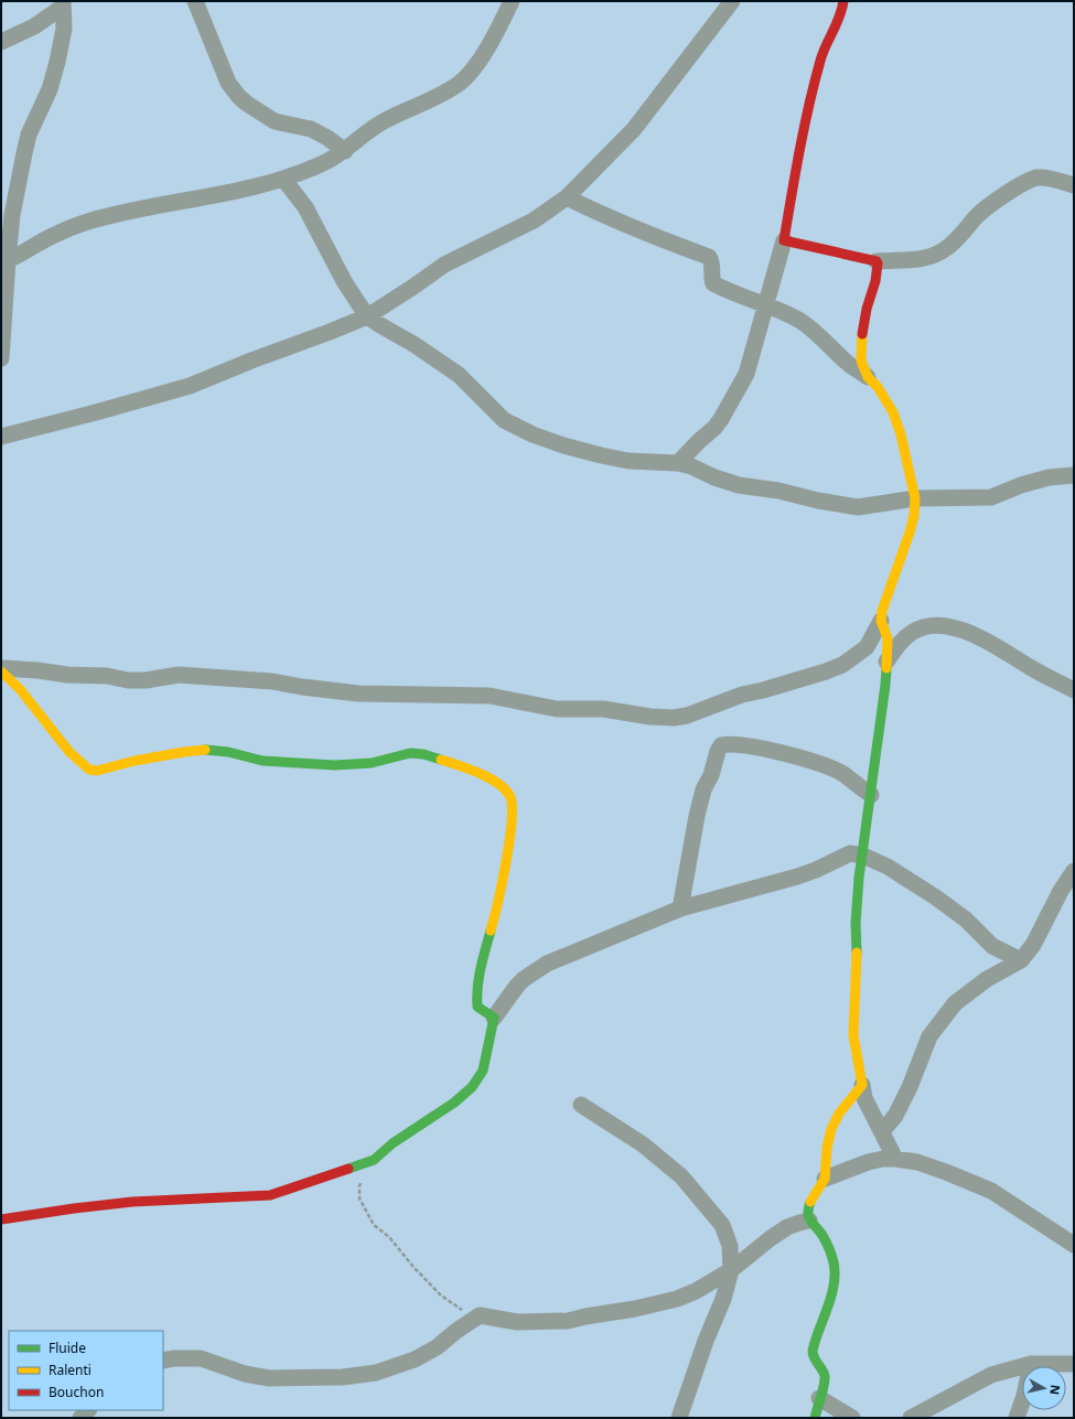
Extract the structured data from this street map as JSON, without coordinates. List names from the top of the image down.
{
  "legend": ["Fluide", "Ralenti", "Bouchon"],
  "north": "right"
}
